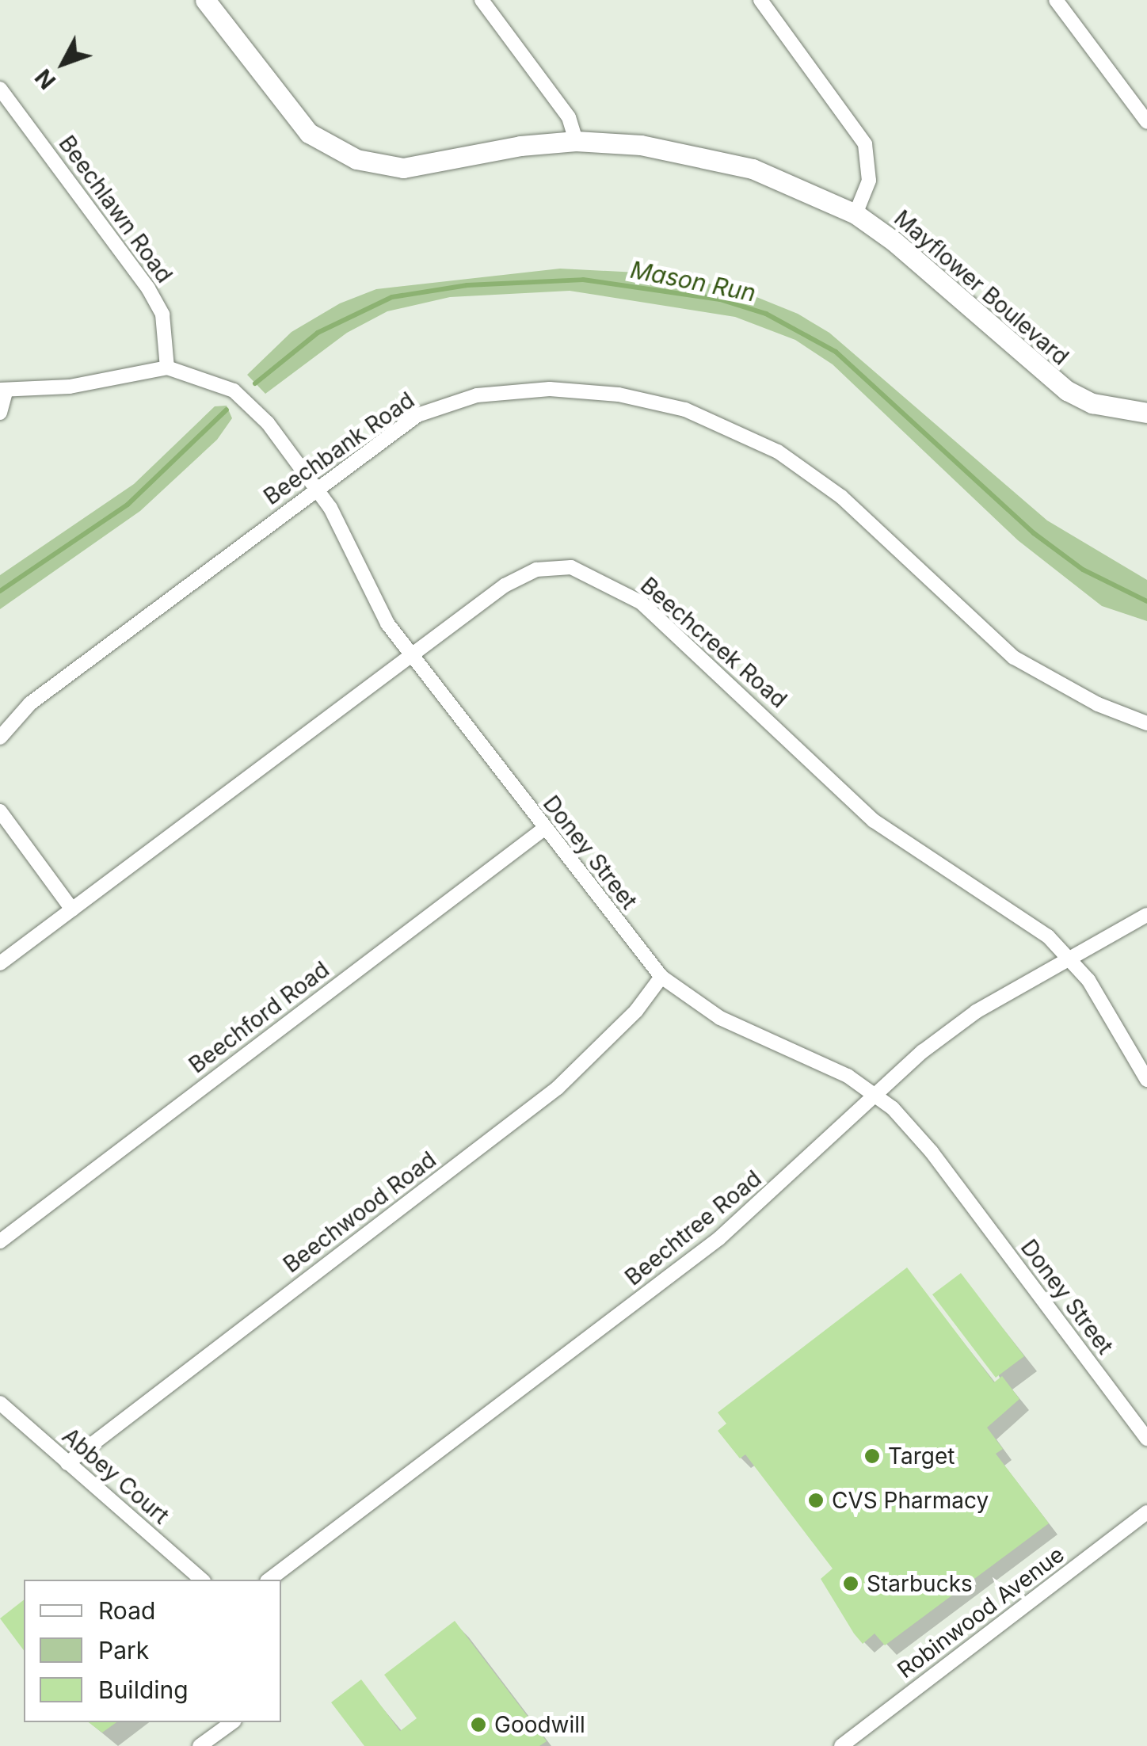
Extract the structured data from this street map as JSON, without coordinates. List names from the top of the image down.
{
  "streets": {
    "street": [
      "Beechlawn Road",
      "Mayflower Boulevard",
      "Beechbank Road",
      "Beechcreek Road",
      "Doney Street",
      "Beechford Road",
      "Beechwood Road",
      "Beechtree Road",
      "Abbey Court",
      "Robinwood Avenue"
    ]
  },
  "crossings": [
    ["Beechlawn Road", "Doney Street"],
    ["Beechbank Road", "Doney Street"],
    ["Beechcreek Road", "Doney Street"],
    ["Beechcreek Road", "Beechtree Road"],
    ["Doney Street", "Beechford Road"],
    ["Doney Street", "Beechwood Road"],
    ["Doney Street", "Beechtree Road"],
    ["Beechwood Road", "Abbey Court"]
  ],
  "water": ["Mason Run"],
  "places": [
    "Target",
    "CVS Pharmacy",
    "Starbucks",
    "Goodwill"
  ],
  "legend": ["Road", "Park", "Building"],
  "north": "bottom left"
}
